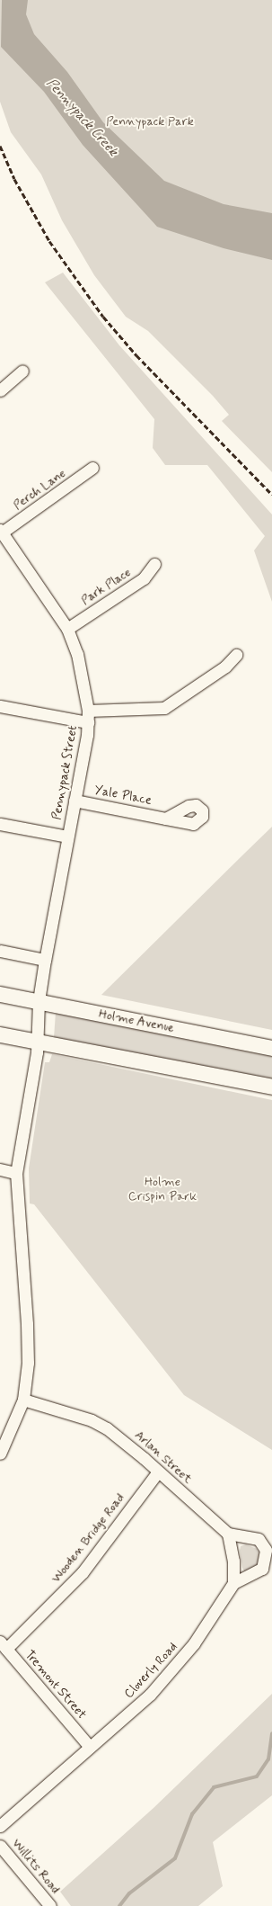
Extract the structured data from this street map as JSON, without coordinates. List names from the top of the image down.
{
  "streets": {
    "main road": ["Holme Avenue"],
    "street": [
      "Perch Lane",
      "Park Place",
      "Pennypack Street",
      "Yale Place",
      "Arlan Street",
      "Wooden Bridge Road",
      "Cloverly Road",
      "Tremont Street",
      "Willits Road"
    ]
  },
  "crossings": [
    ["Perch Lane", "Pennypack Street"],
    ["Park Place", "Pennypack Street"],
    ["Pennypack Street", "Yale Place"],
    ["Pennypack Street", "Holme Avenue"],
    ["Pennypack Street", "Arlan Street"],
    ["Arlan Street", "Wooden Bridge Road"],
    ["Wooden Bridge Road", "Tremont Street"],
    ["Cloverly Road", "Tremont Street"]
  ],
  "water": ["Pennypack Creek"],
  "parks": ["Pennypack Park", "Holme Crispin Park"]
}
